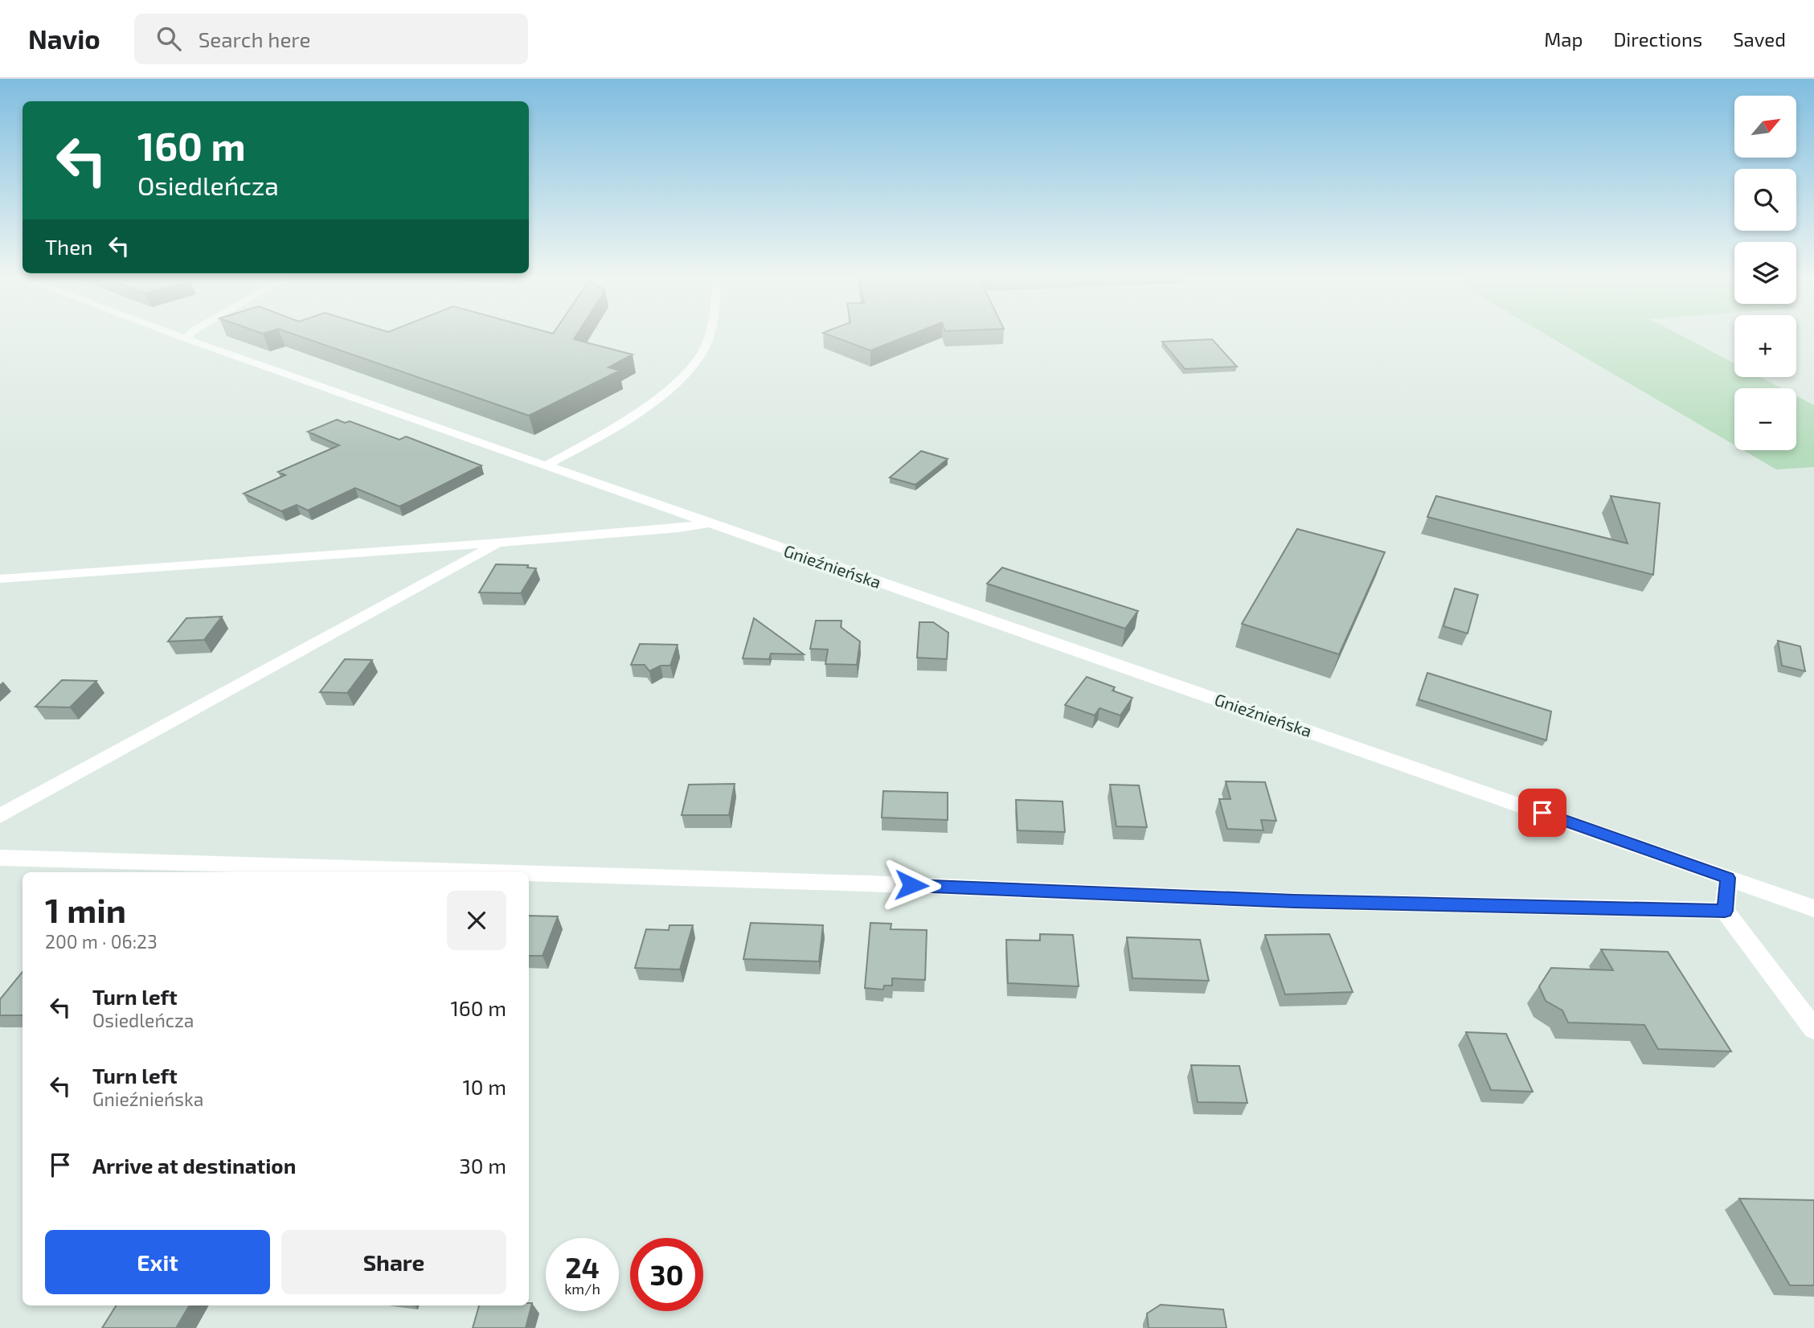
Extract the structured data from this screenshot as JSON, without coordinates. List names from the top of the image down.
{
  "streets": {
    "street": ["Gnieźnieńska"]
  },
  "north": "top right",
  "page": {
    "header": "Navio",
    "search": "Search here",
    "nav": ["Map", "Directions", "Saved"],
    "map_buttons": ["+", "−"],
    "turn": ["160 m", "Osiedleńcza"],
    "then": "Then",
    "heading": ["1 min", "200 m · 06:23"],
    "list": [
      {
        "name": "Turn left",
        "note": "Osiedleńcza",
        "value": "160 m"
      },
      {
        "name": "Turn left",
        "note": "Gnieźnieńska",
        "value": "10 m"
      },
      {
        "name": "Arrive at destination",
        "value": "30 m"
      }
    ],
    "buttons": ["Exit", "Share"],
    "speed": "24 km/h",
    "limit": "30"
  }
}
